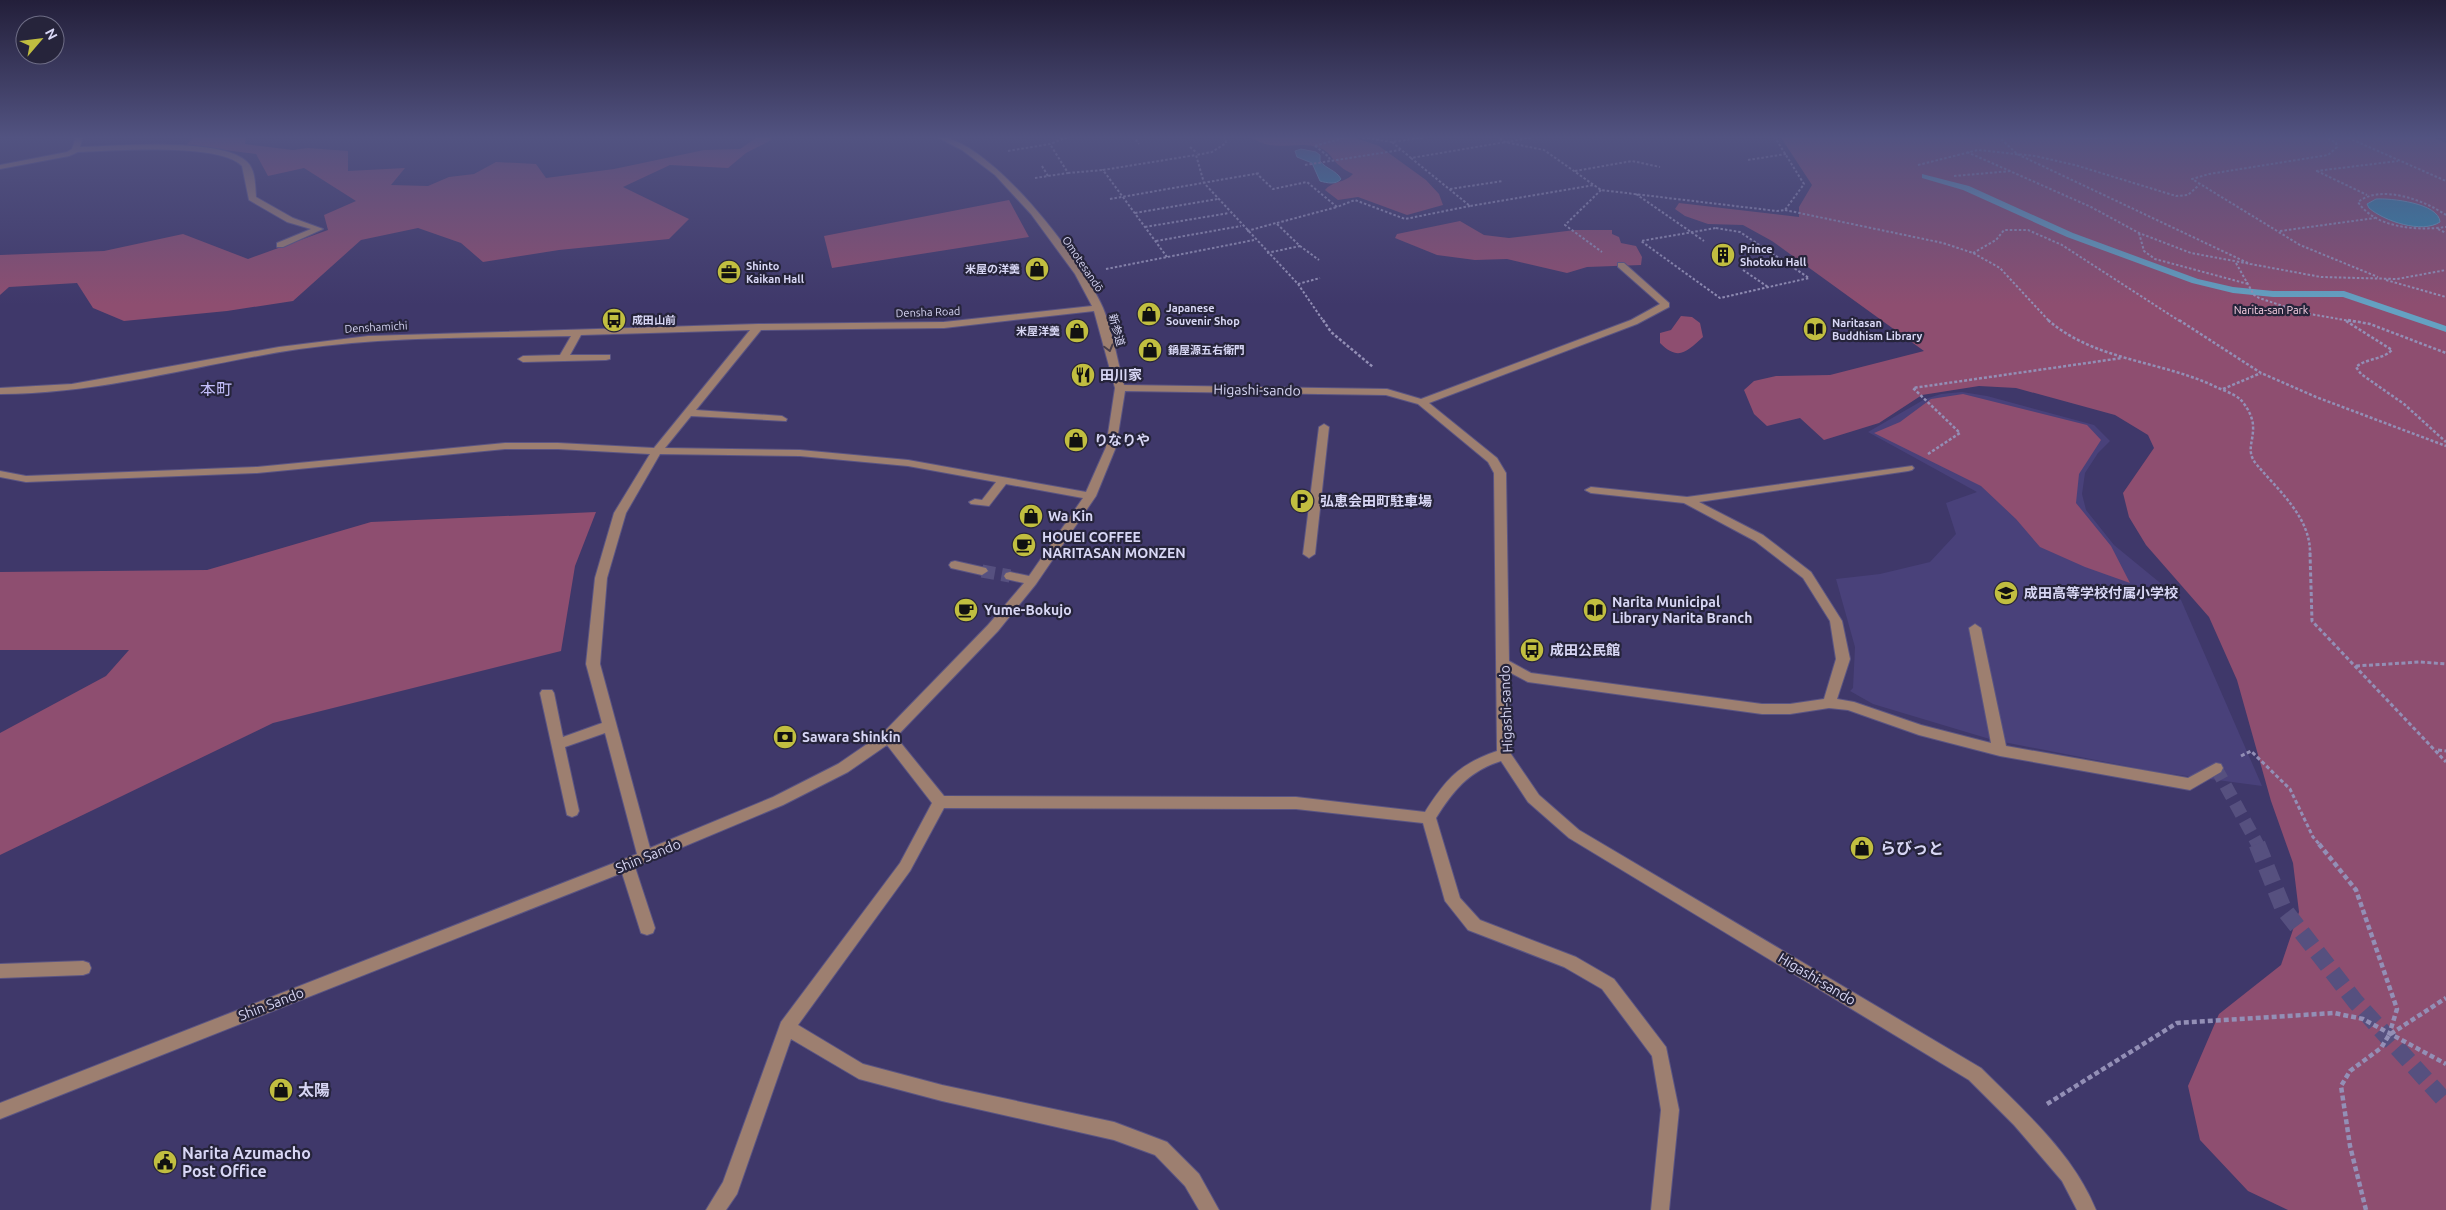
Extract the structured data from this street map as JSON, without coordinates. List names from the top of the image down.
{
  "streets": {
    "street": [
      "Omotesandō",
      "Densha Road",
      "Denshamichi",
      "新参道",
      "Higashi-sando",
      "Shin Sando"
    ]
  },
  "crossings": [
    ["Omotesandō", "Densha Road"],
    ["Omotesandō", "新参道"],
    ["Densha Road", "Denshamichi"],
    ["Densha Road", "新参道"],
    ["新参道", "Higashi-sando"],
    ["新参道", "Shin Sando"],
    ["Higashi-sando", "Shin Sando"]
  ],
  "one_way": ["新参道"],
  "districts": ["本町"],
  "parks": ["Narita-san Park"],
  "places": {
    "building": ["Prince Shotoku Hall"],
    "shop": [
      "米屋の洋羹",
      "Japanese Souvenir Shop",
      "米屋洋羹",
      "鍋屋源五右衛門",
      "りなりや",
      "Wa Kin",
      "らびっと",
      "太陽"
    ],
    "office": ["Shinto Kaikan Hall"],
    "bus stop": ["成田山前", "成田公民館"],
    "library": ["Naritasan Buddhism Library", "Narita Municipal Library Narita Branch"],
    "restaurant": ["田川家"],
    "parking": ["弘恵会田町駐車場"],
    "cafe": ["HOUEI COFFEE NARITASAN MONZEN", "Yume-Bokujo"],
    "school or university": ["成田高等学校付属小学校"],
    "bank": ["Sawara Shinkin"],
    "public building": ["Narita Azumacho Post Office"]
  },
  "north": "top right"
}
